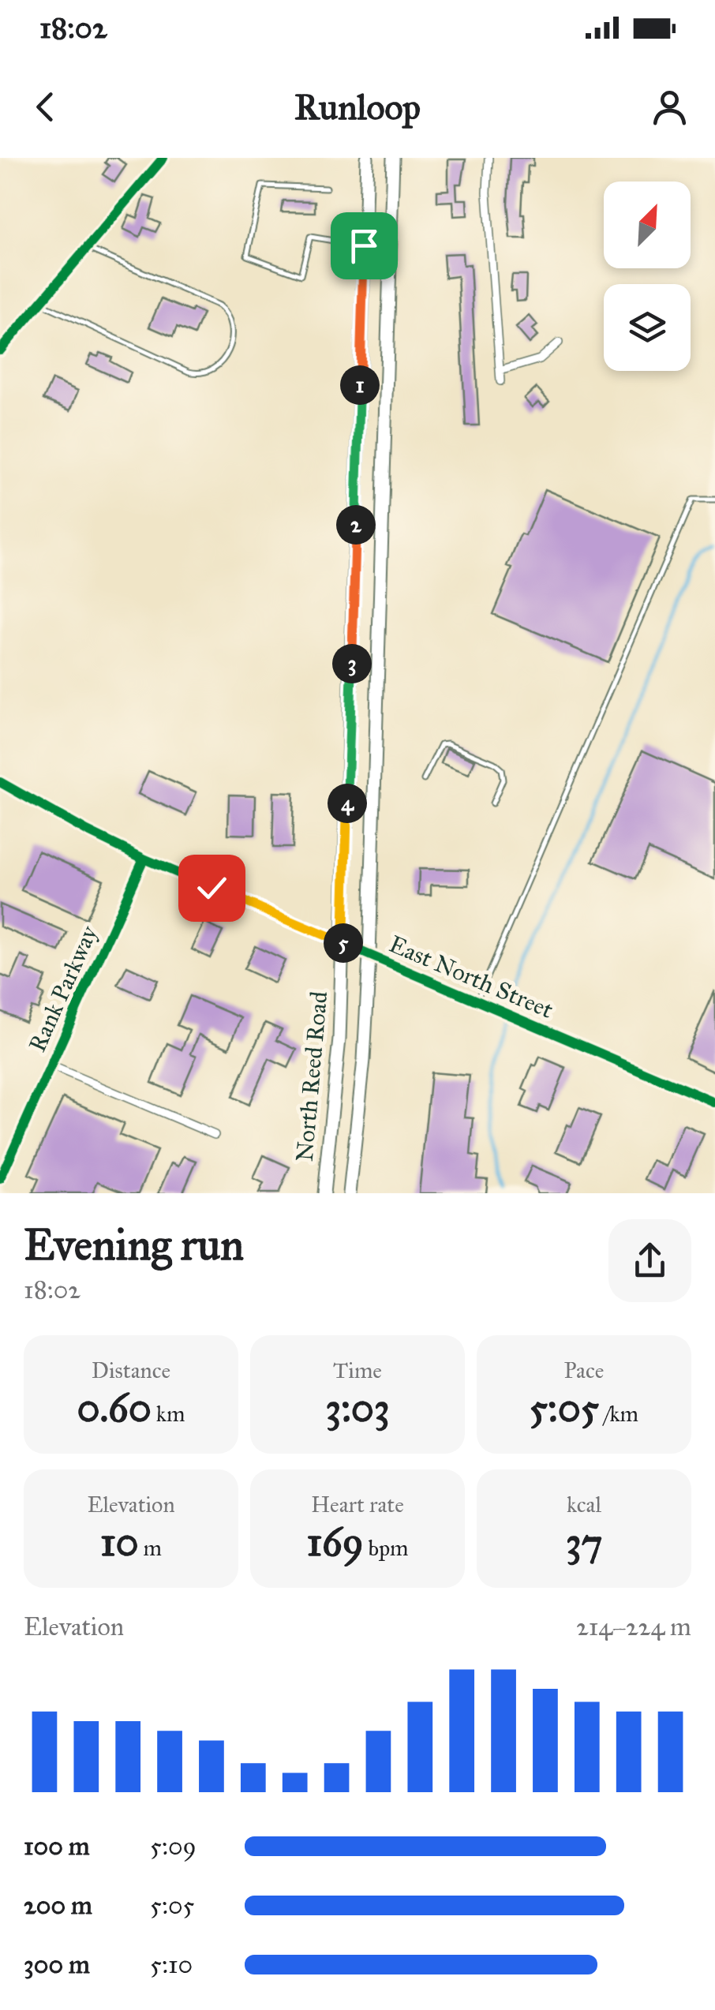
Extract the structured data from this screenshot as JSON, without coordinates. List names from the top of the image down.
{
  "streets": {
    "main road": ["North Reed Road"],
    "street": ["East North Street", "Rank Parkway"]
  },
  "crossings": [
    ["East North Street", "Rank Parkway"],
    ["East North Street", "North Reed Road"]
  ],
  "north": "top right",
  "page": {
    "status": "18:02",
    "header": "Runloop",
    "pins": [
      "1",
      "2",
      "3",
      "4",
      "5"
    ],
    "heading": ["Evening run", "18:02"],
    "stats": [
      ["Distance", "0.60 km"],
      ["Time", "3:03"],
      ["Pace", "5:05 /km"],
      ["Elevation", "10 m"],
      ["Heart rate", "169 bpm"],
      ["kcal", "37"]
    ],
    "chart": ["Elevation", "214–224 m"],
    "list": [
      {
        "name": "100 m",
        "note": "5:09"
      },
      {
        "name": "200 m",
        "note": "5:05"
      },
      {
        "name": "300 m",
        "note": "5:10"
      }
    ]
  }
}
